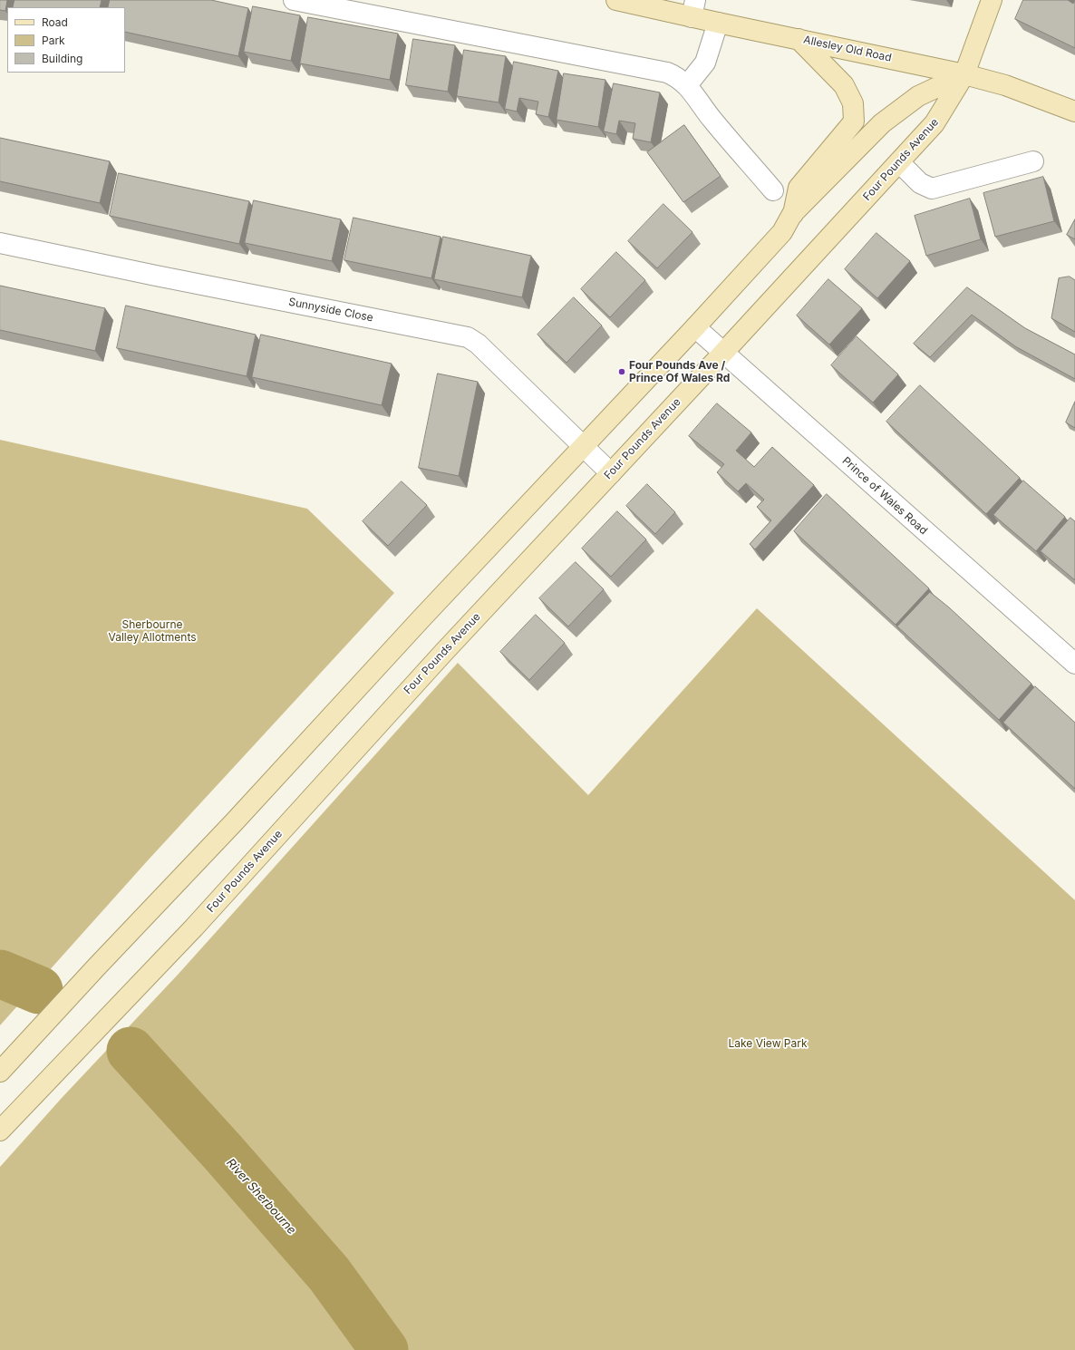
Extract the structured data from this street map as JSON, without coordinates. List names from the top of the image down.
{
  "streets": {
    "main road": ["Allesley Old Road", "Four Pounds Avenue"],
    "street": ["Sunnyside Close", "Prince of Wales Road"]
  },
  "crossings": [
    ["Allesley Old Road", "Four Pounds Avenue"],
    ["Four Pounds Avenue", "Sunnyside Close"],
    ["Four Pounds Avenue", "Prince of Wales Road"]
  ],
  "water": ["River Sherbourne"],
  "parks": ["Sherbourne Valley Allotments", "Lake View Park"],
  "places": ["Four Pounds Ave / Prince Of Wales Rd"],
  "legend": ["Road", "Park", "Building"]
}
